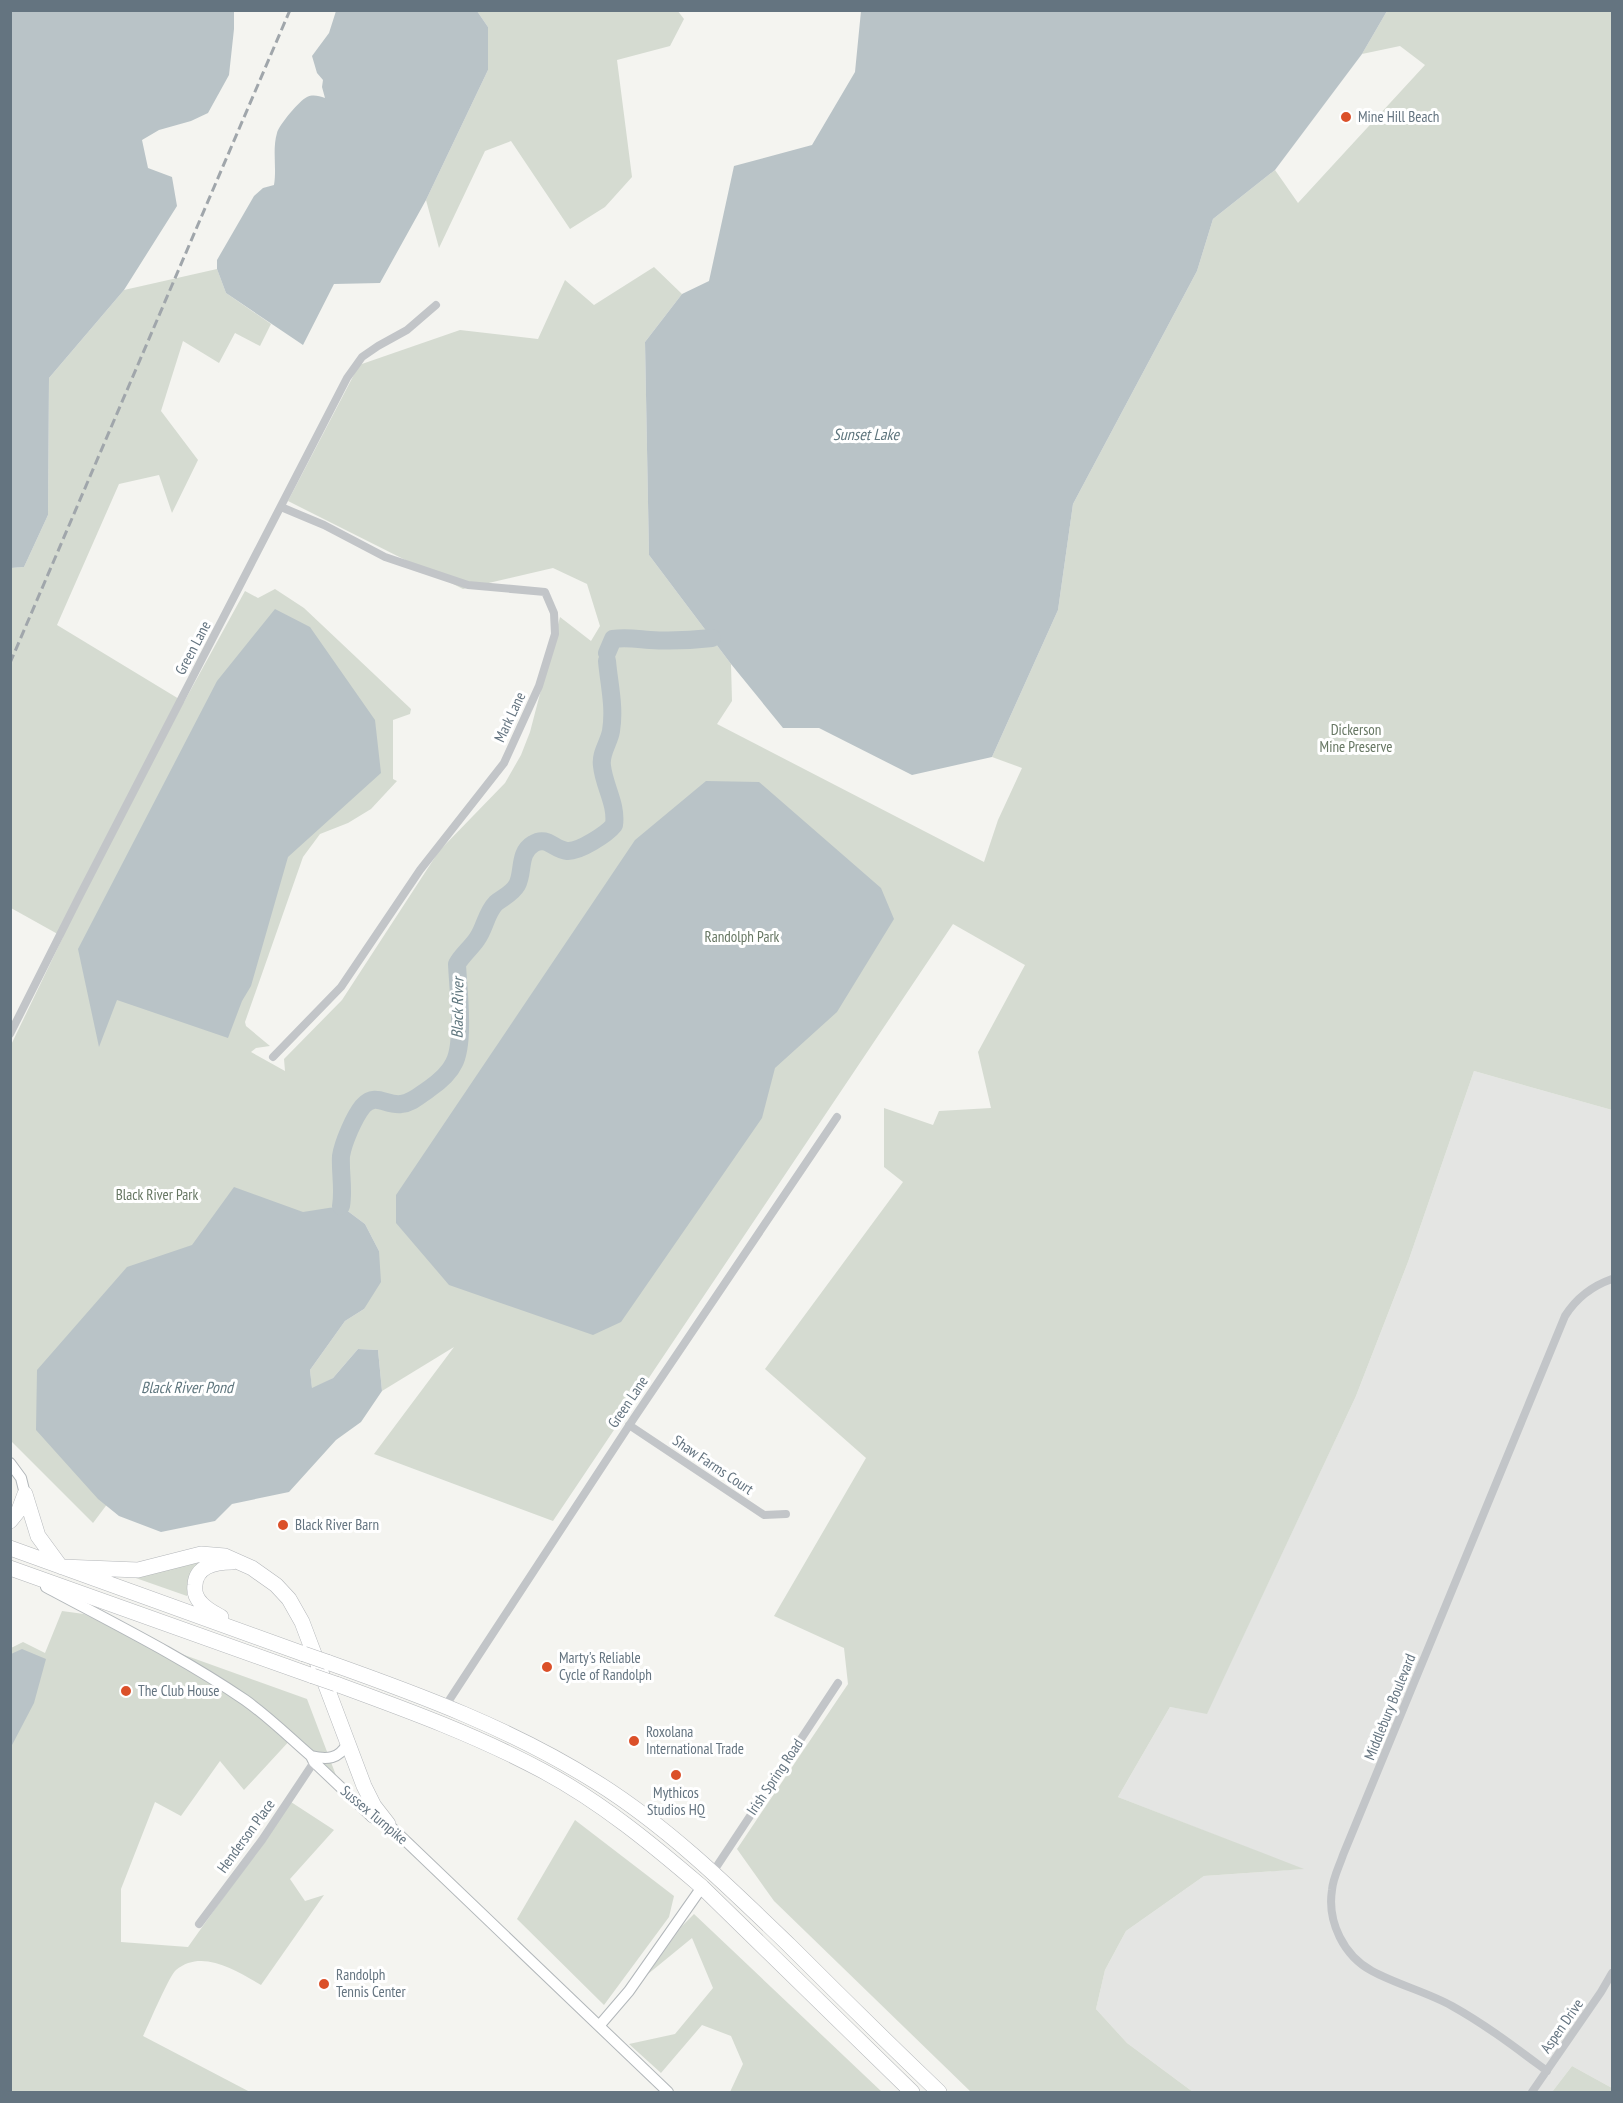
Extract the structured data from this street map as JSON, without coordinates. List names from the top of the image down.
{
  "streets": {
    "main road": ["Sussex Turnpike"],
    "street": [
      "Green Lane",
      "Mark Lane",
      "Shaw Farms Court",
      "Middlebury Boulevard",
      "Irish Spring Road",
      "Henderson Place",
      "Aspen Drive"
    ]
  },
  "crossings": [
    ["Green Lane", "Mark Lane"],
    ["Green Lane", "Shaw Farms Court"],
    ["Middlebury Boulevard", "Aspen Drive"],
    ["Sussex Turnpike", "Henderson Place"]
  ],
  "water": ["Sunset Lake", "Black River", "Black River Pond"],
  "parks": ["Dickerson Mine Preserve", "Randolph Park", "Black River Park"],
  "places": [
    "Mine Hill Beach",
    "Black River Barn",
    "Marty's Reliable Cycle of Randolph",
    "The Club House",
    "Roxolana International Trade",
    "Mythicos Studios HQ",
    "Randolph Tennis Center"
  ]
}
